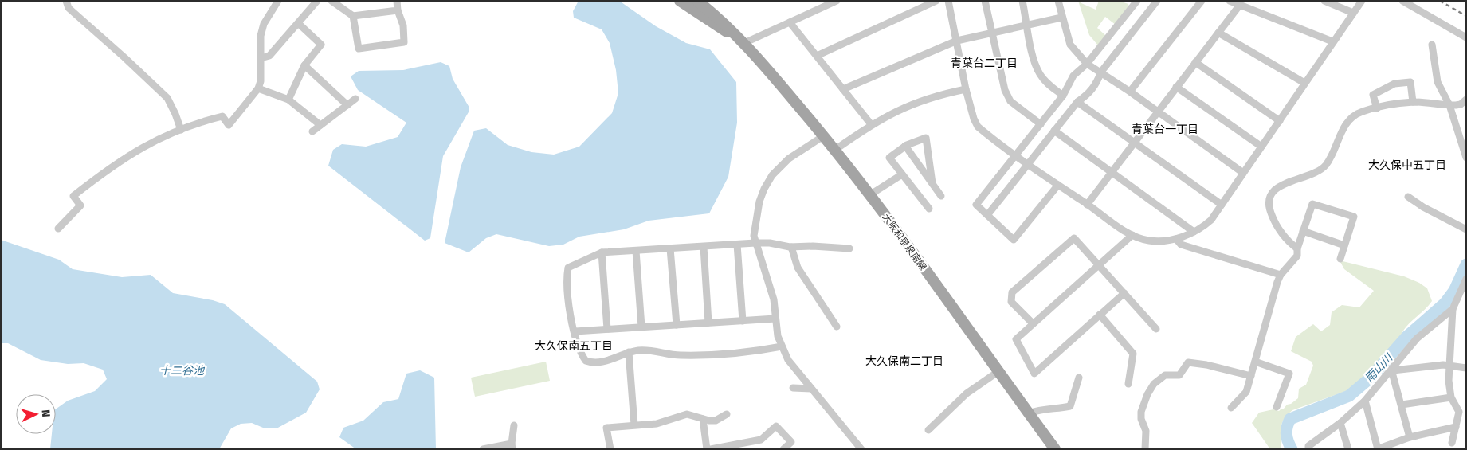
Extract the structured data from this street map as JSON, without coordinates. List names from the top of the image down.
{
  "streets": {
    "main road": ["大阪和泉泉南線"]
  },
  "districts": [
    "青葉台二丁目",
    "青葉台一丁目",
    "大久保中五丁目",
    "大久保南五丁目",
    "大久保南二丁目"
  ],
  "water": ["雨山川", "十二谷池"],
  "north": "right"
}
